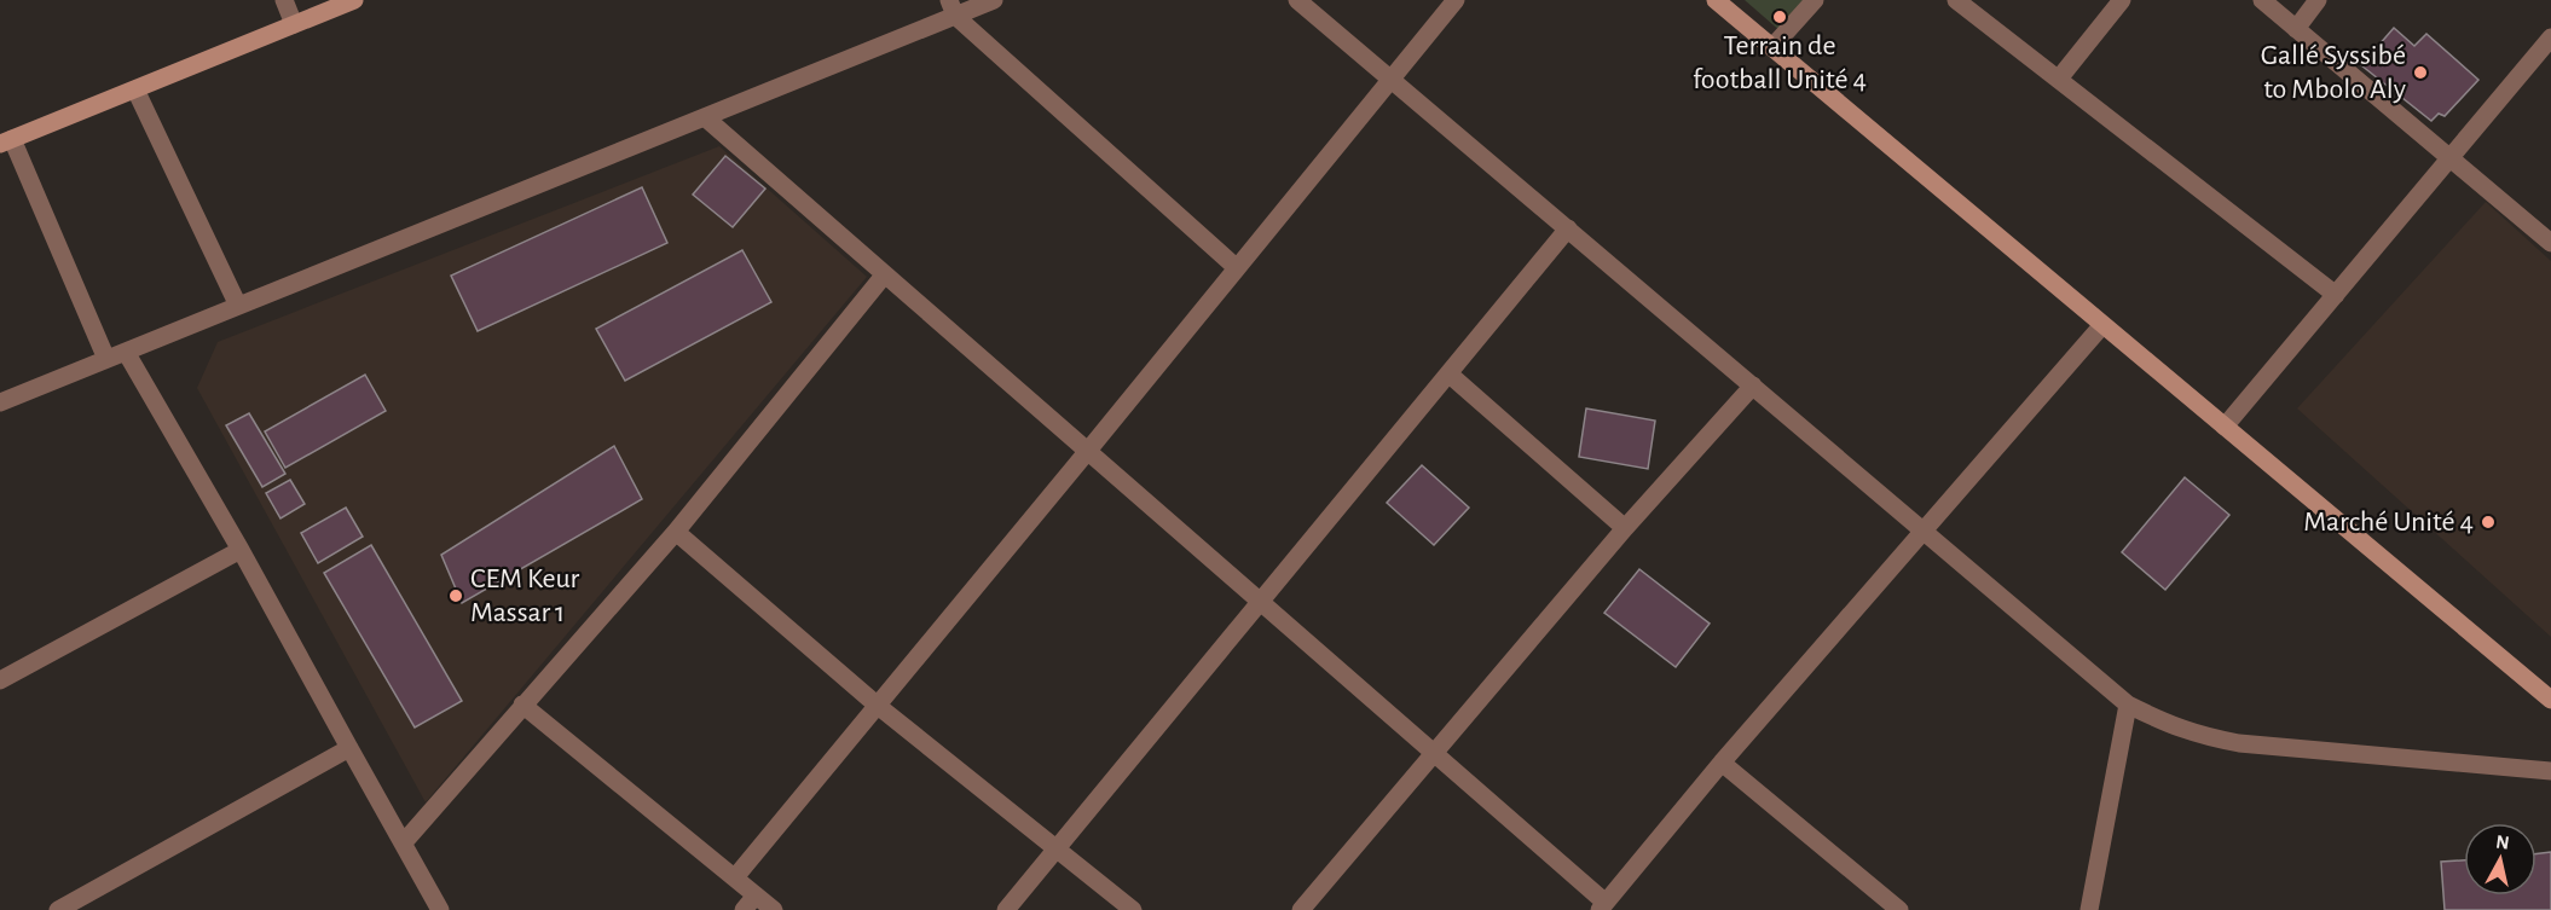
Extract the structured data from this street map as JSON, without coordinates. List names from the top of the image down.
{
  "places": [
    "Terrain de football Unité 4",
    "Gallé Syssibé to Mbolo Aly",
    "Marché Unité 4",
    "CEM Keur Massar 1"
  ],
  "north": "top"
}
